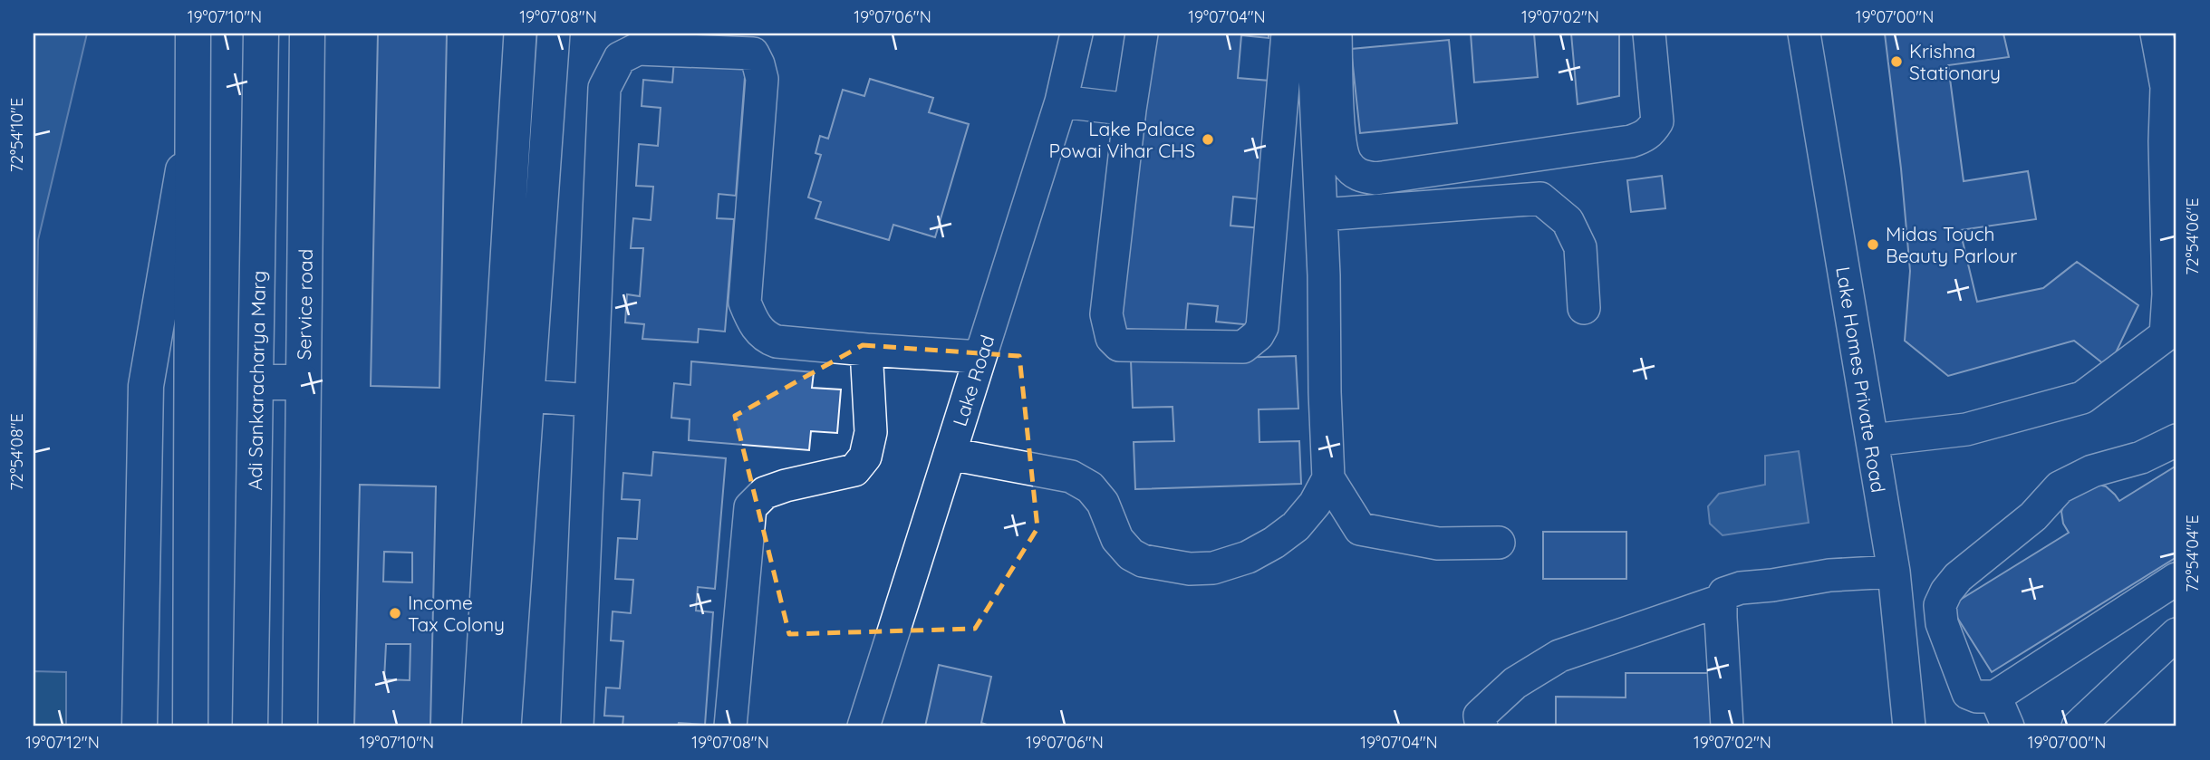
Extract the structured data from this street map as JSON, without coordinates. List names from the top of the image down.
{
  "streets": {
    "main road": ["Service road", "Adi Sankaracharya Marg"],
    "street": ["Lake Homes Private Road", "Lake Road"]
  },
  "places": [
    "Krishna Stationary",
    "Lake Palace Powai Vihar CHS",
    "Midas Touch Beauty Parlour",
    "Income Tax Colony"
  ],
  "coordinates": [
    "19°07'10\"N",
    "19°07'08\"N",
    "19°07'06\"N",
    "19°07'04\"N",
    "19°07'02\"N",
    "19°07'00\"N",
    "72°54'10\"E",
    "72°54'06\"E",
    "72°54'08\"E",
    "72°54'04\"E",
    "19°07'12\"N"
  ]
}
